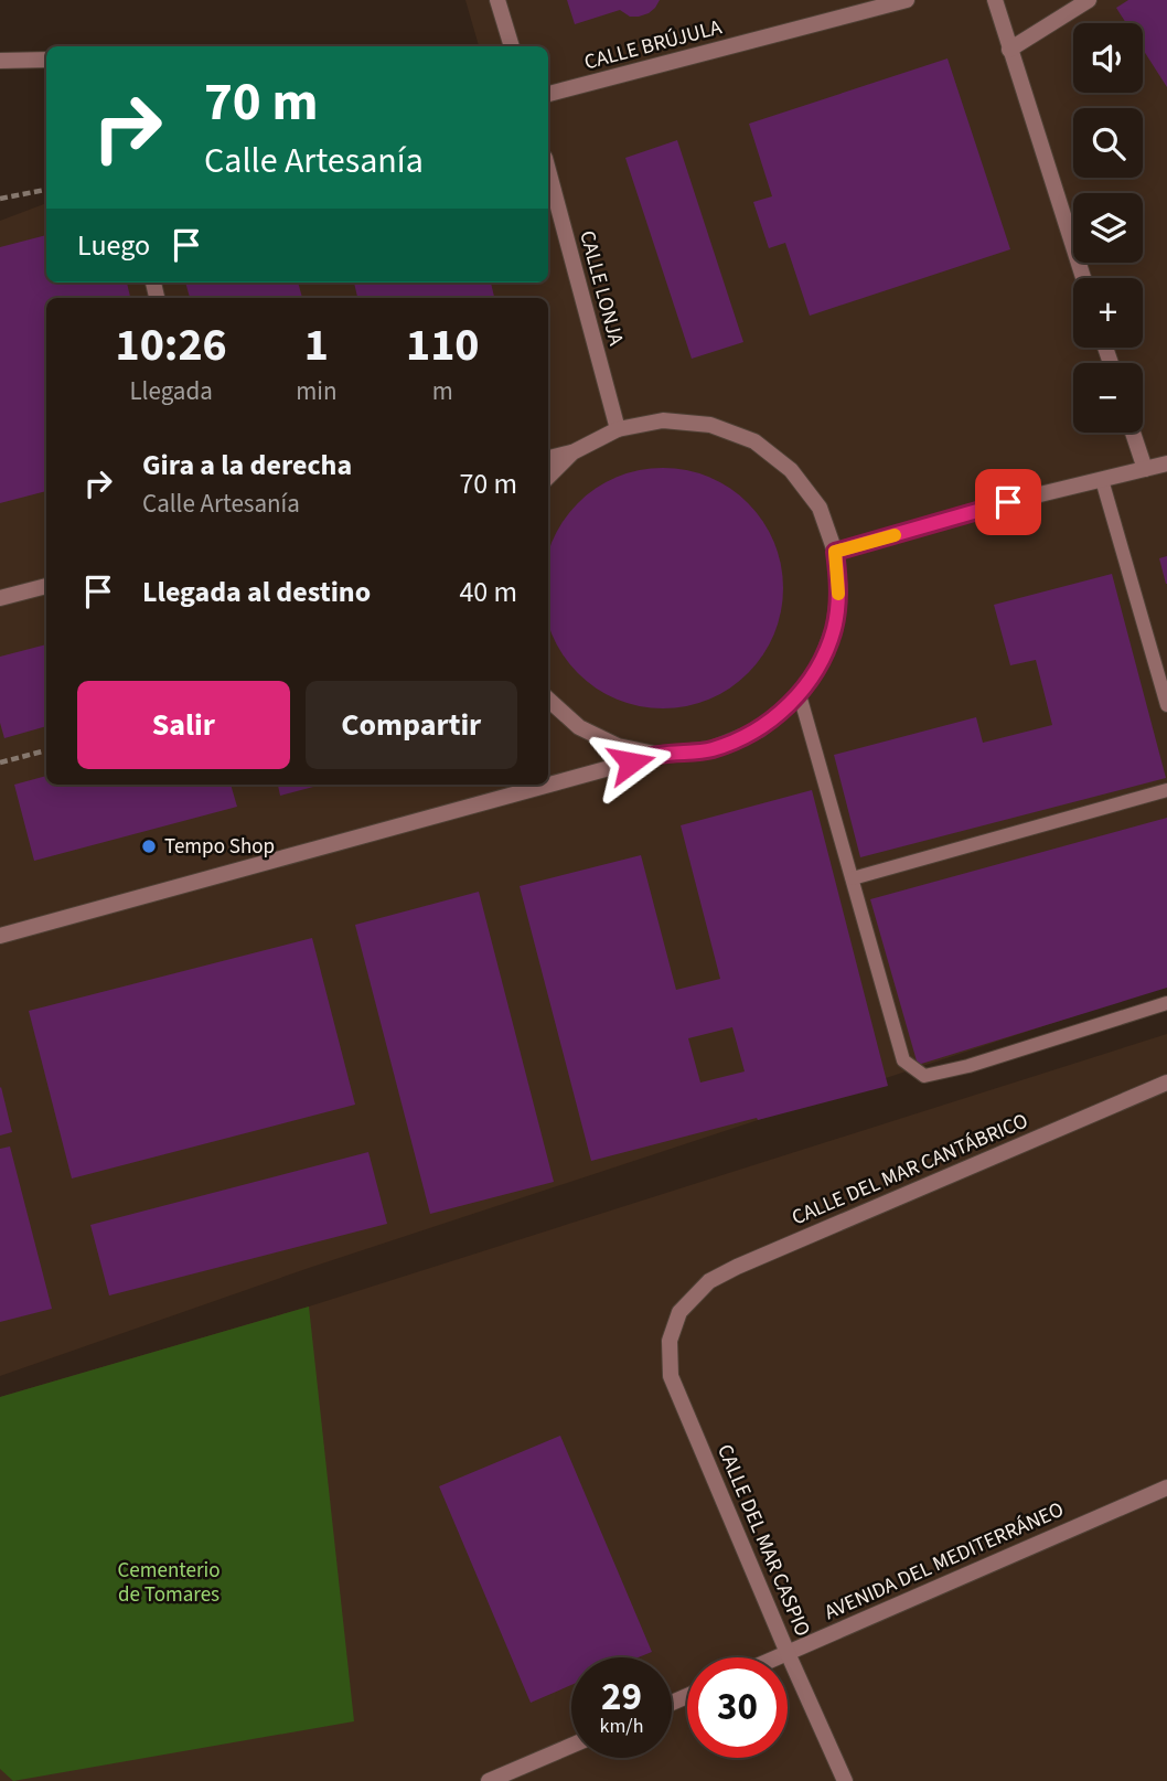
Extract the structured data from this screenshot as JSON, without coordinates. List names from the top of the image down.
{
  "streets": {
    "street": [
      "CALLE BRÚJULA",
      "CALLE LONJA",
      "CALLE DEL MAR CANTÁBRICO",
      "CALLE DEL MAR CASPIO",
      "AVENIDA DEL MEDITERRÁNEO"
    ]
  },
  "crossings": [
    ["CALLE DEL MAR CANTÁBRICO", "CALLE DEL MAR CASPIO"],
    ["CALLE DEL MAR CASPIO", "AVENIDA DEL MEDITERRÁNEO"]
  ],
  "parks": ["Cementerio de Tomares"],
  "places": ["Tempo Shop"],
  "page": {
    "map_buttons": ["+", "−"],
    "turn": ["70 m", "Calle Artesanía"],
    "then": "Luego",
    "eta": [
      "10:26",
      "Llegada",
      "1",
      "min",
      "110",
      "m"
    ],
    "list": [
      {
        "name": "Gira a la derecha",
        "note": "Calle Artesanía",
        "value": "70 m"
      },
      {
        "name": "Llegada al destino",
        "value": "40 m"
      }
    ],
    "buttons": ["Salir", "Compartir"],
    "speed": "29 km/h",
    "limit": "30"
  }
}
